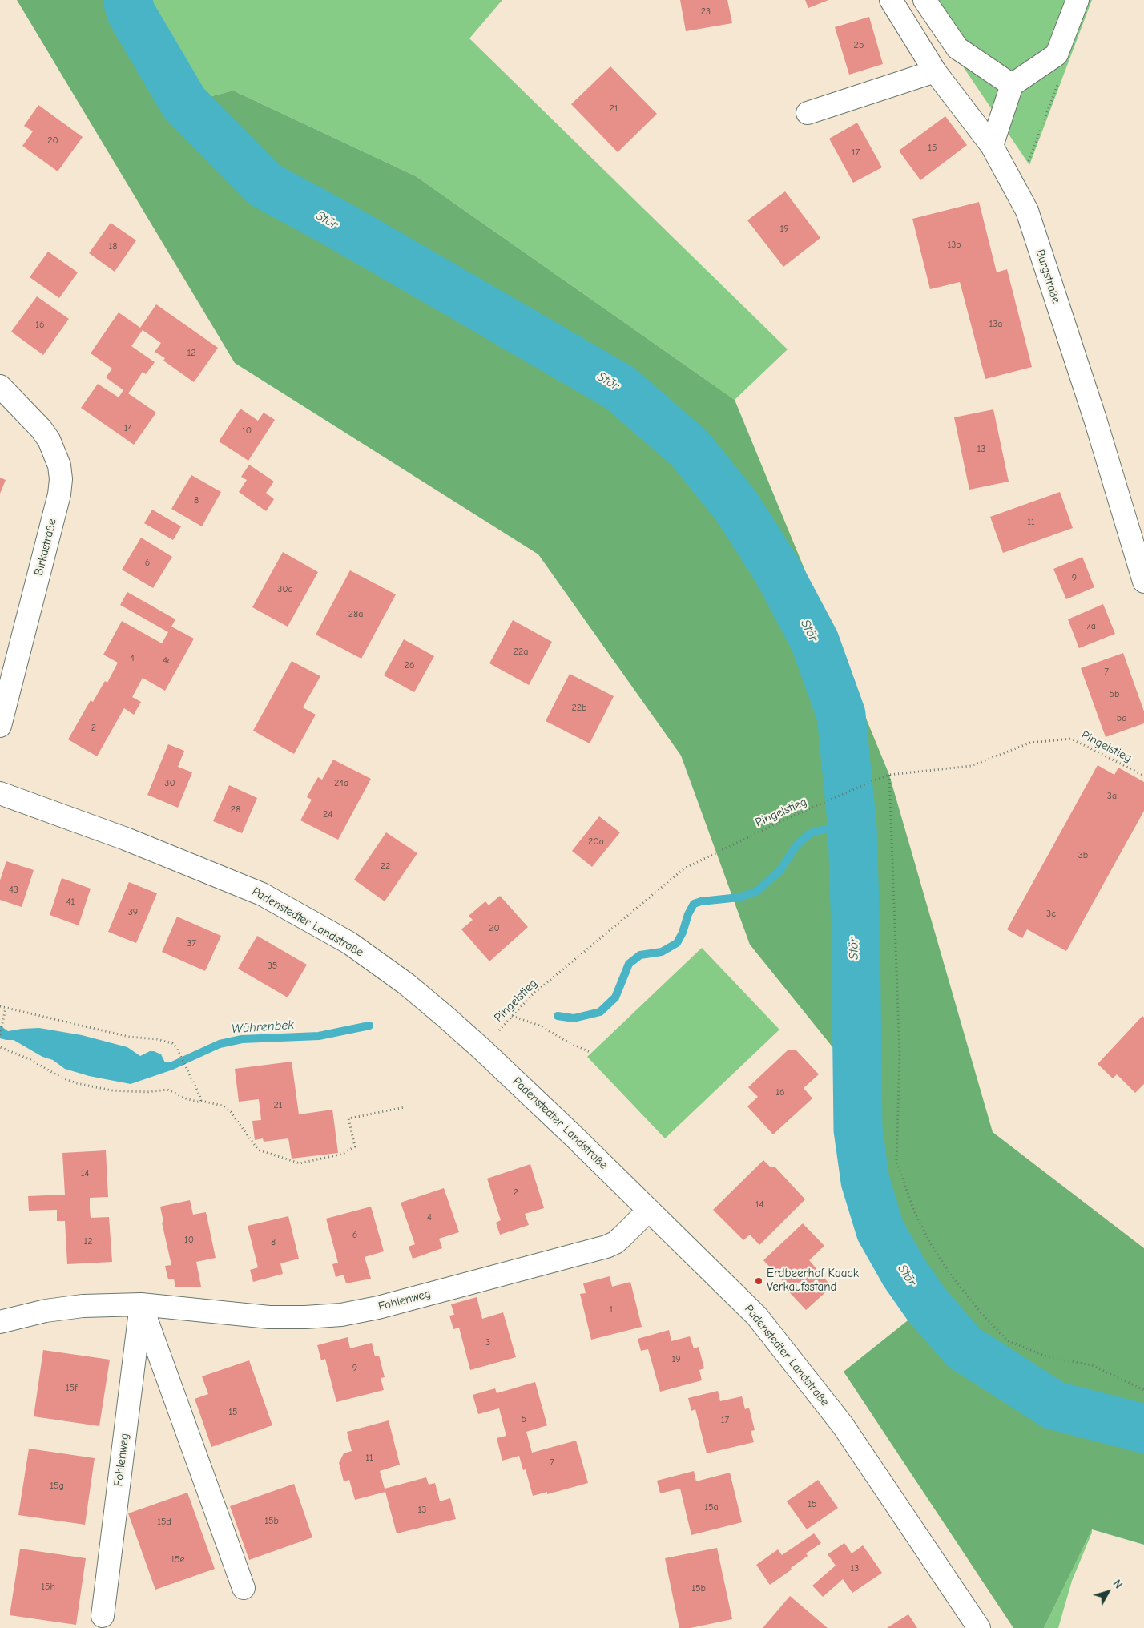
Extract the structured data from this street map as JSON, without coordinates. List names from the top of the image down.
{
  "streets": {
    "street": [
      "Burgstraße",
      "Birkastraße",
      "Padenstedter Landstraße",
      "Fohlenweg"
    ],
    "path": ["Pingelstieg"]
  },
  "crossings": [
    ["Pingelstieg", "Padenstedter Landstraße"],
    ["Padenstedter Landstraße", "Fohlenweg"]
  ],
  "water": ["Stör", "Wührenbek"],
  "places": ["Erdbeerhof Kaack Verkaufsstand"],
  "house_numbers": [
    "23",
    "25",
    "21",
    "20",
    "15",
    "17",
    "19",
    "13b",
    "18",
    "13a",
    "16",
    "12",
    "14",
    "10",
    "13",
    "8",
    "11",
    "6",
    "9",
    "30a",
    "28a",
    "7a",
    "22a",
    "4",
    "4a",
    "26",
    "7",
    "5b",
    "22b",
    "5a",
    "2",
    "30",
    "24a",
    "3a",
    "28",
    "24",
    "20a",
    "3b",
    "22",
    "43",
    "41",
    "39",
    "3c",
    "20",
    "37",
    "35",
    "16",
    "21",
    "14",
    "2",
    "14",
    "4",
    "6",
    "10",
    "12",
    "8",
    "1",
    "3",
    "19",
    "9",
    "15f",
    "15",
    "5",
    "17",
    "11",
    "7",
    "15g",
    "15",
    "15a",
    "13",
    "15b",
    "15d",
    "15e",
    "13",
    "15h",
    "15b"
  ],
  "north": "top right"
}
